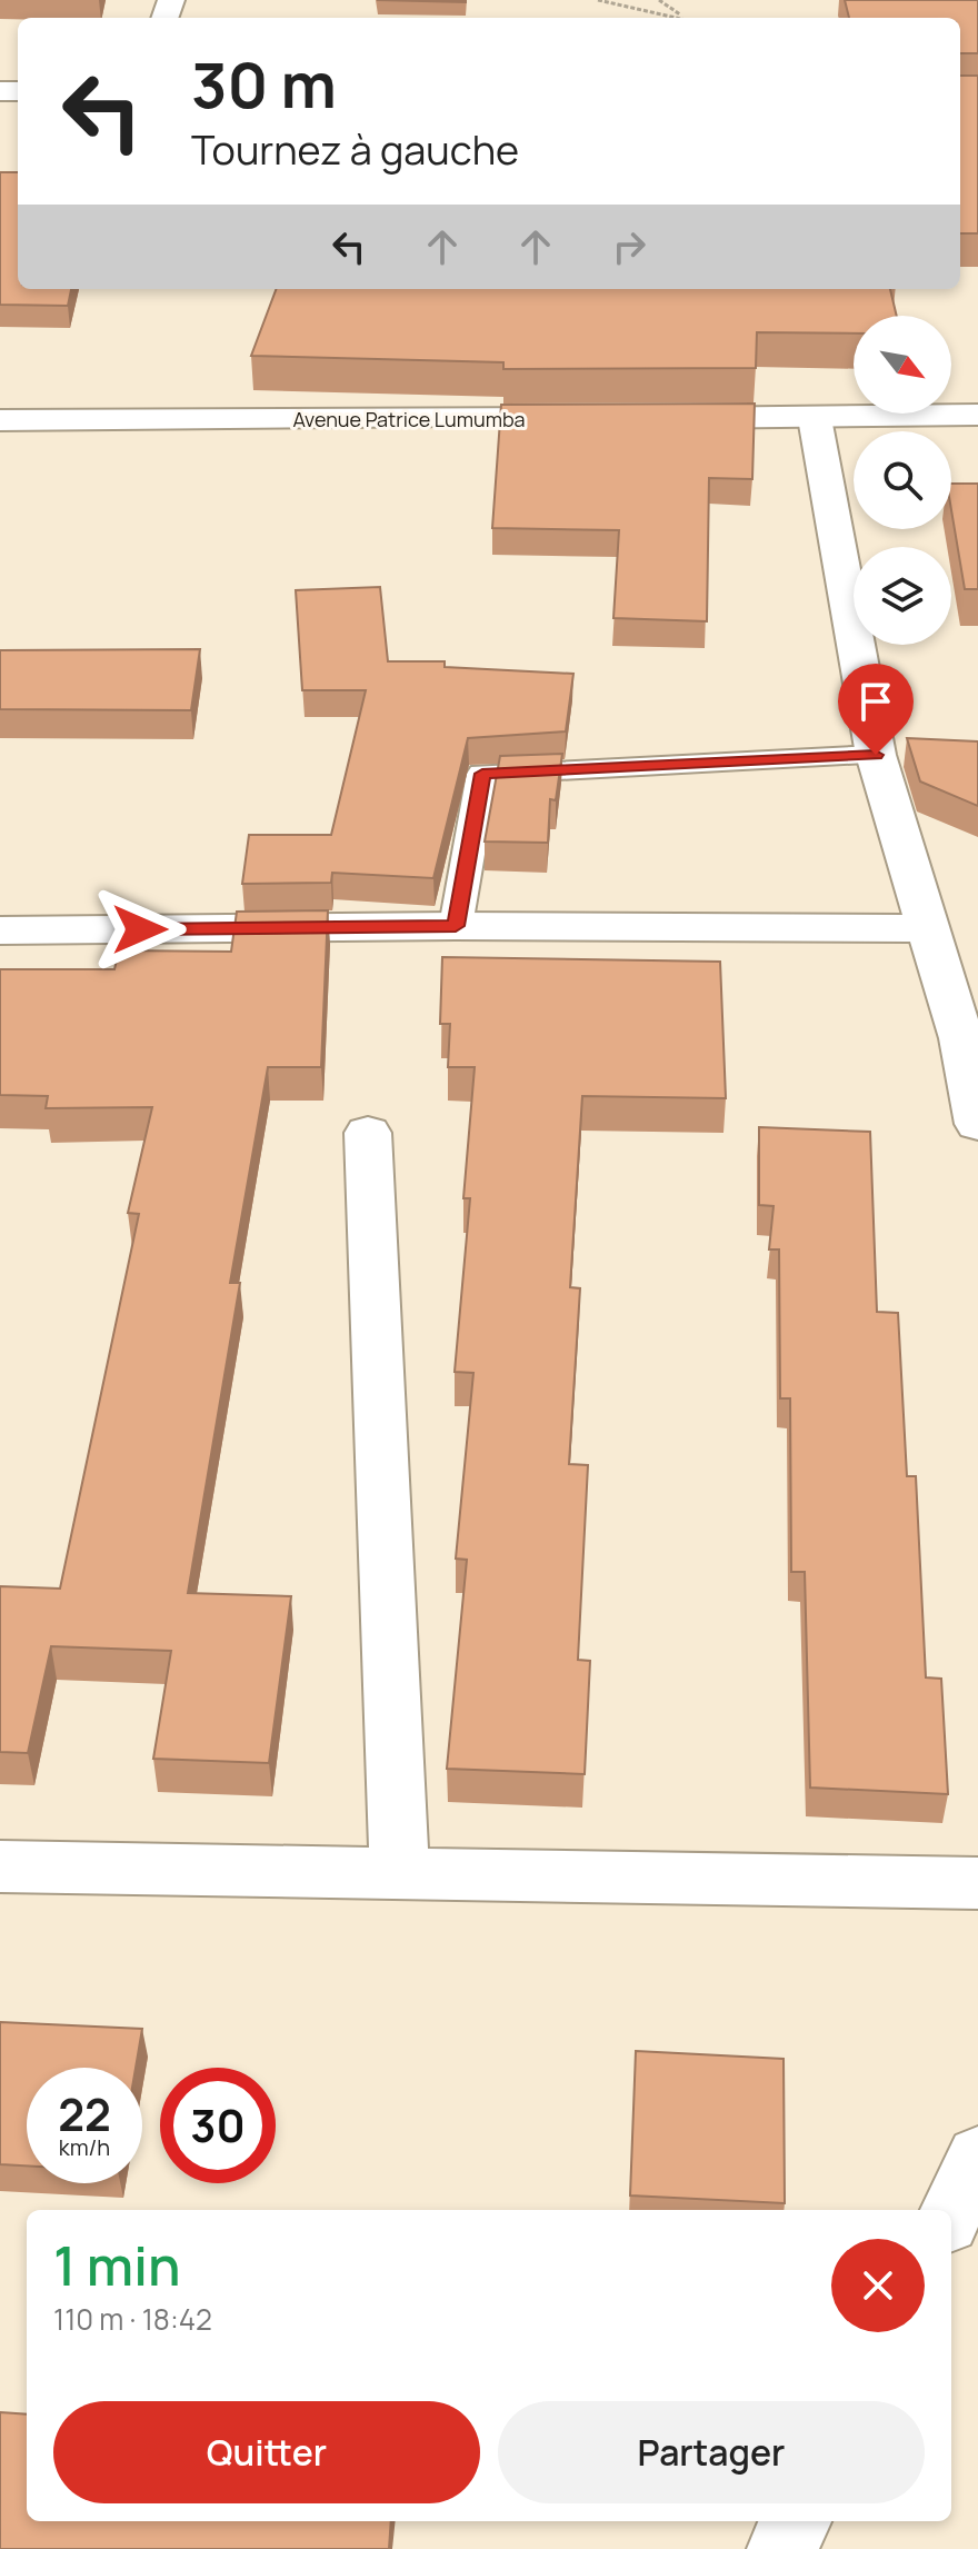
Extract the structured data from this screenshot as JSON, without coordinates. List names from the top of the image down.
{
  "streets": {
    "street": ["Avenue Patrice Lumumba"]
  },
  "north": "bottom right",
  "page": {
    "turn": ["30 m", "Tournez à gauche"],
    "speed": "22 km/h",
    "limit": "30",
    "heading": ["1 min", "110 m · 18:42"],
    "buttons": ["Quitter", "Partager"]
  }
}
